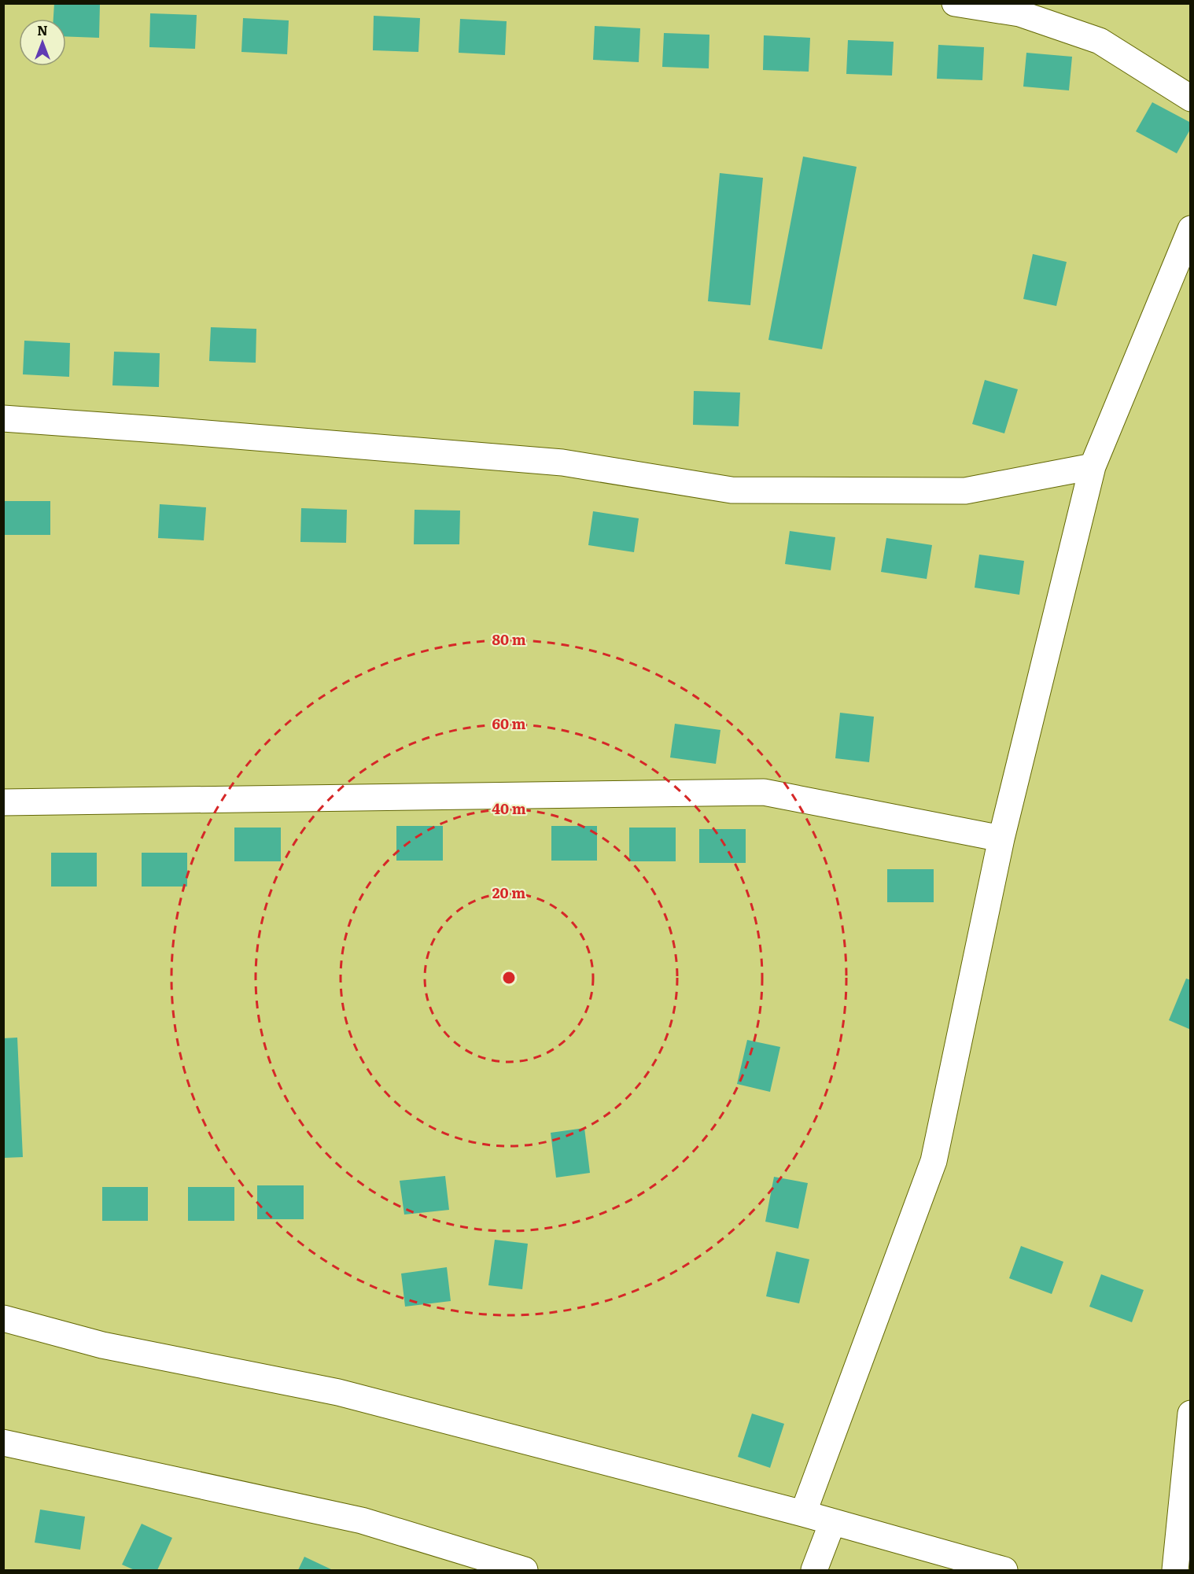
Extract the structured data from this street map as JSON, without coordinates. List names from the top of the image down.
{
  "north": "top",
  "rings": [
    "80 m",
    "60 m",
    "40 m",
    "20 m"
  ]
}
